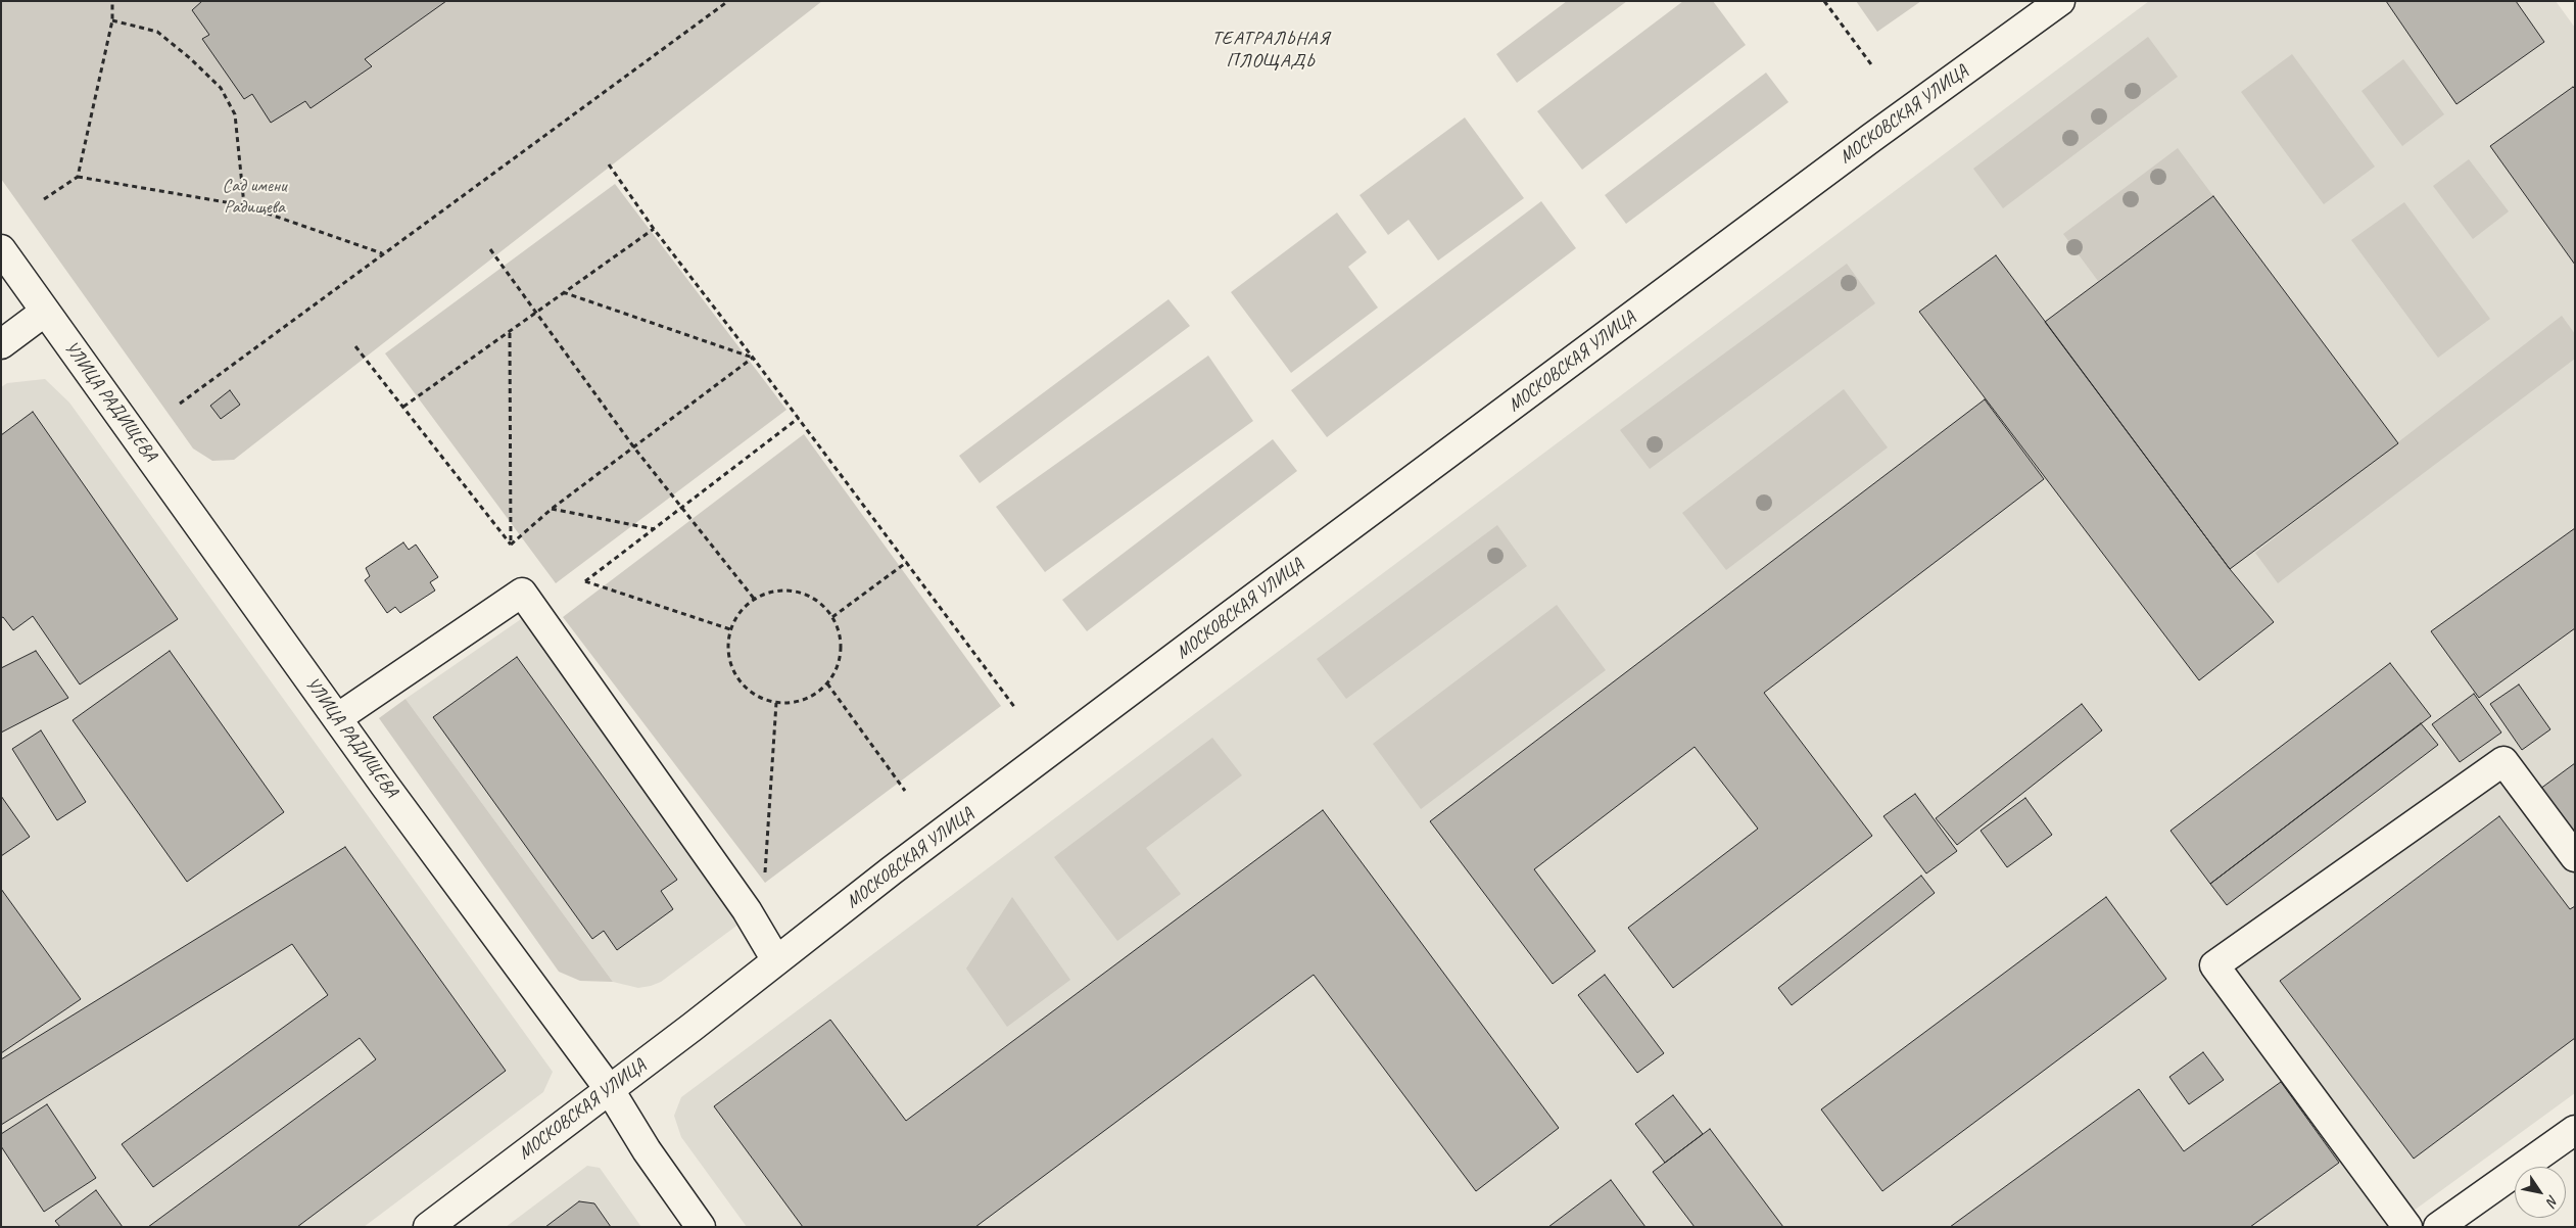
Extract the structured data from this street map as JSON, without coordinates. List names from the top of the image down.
{
  "streets": {
    "main road": ["МОСКОВСКАЯ УЛИЦА", "УЛИЦА РАДИЩЕВА"]
  },
  "crossings": [
    ["МОСКОВСКАЯ УЛИЦА", "УЛИЦА РАДИЩЕВА"]
  ],
  "districts": ["ТЕАТРАЛЬНАЯ ПЛОЩАДЬ"],
  "parks": ["Сад имени Радищева"],
  "north": "bottom right"
}
